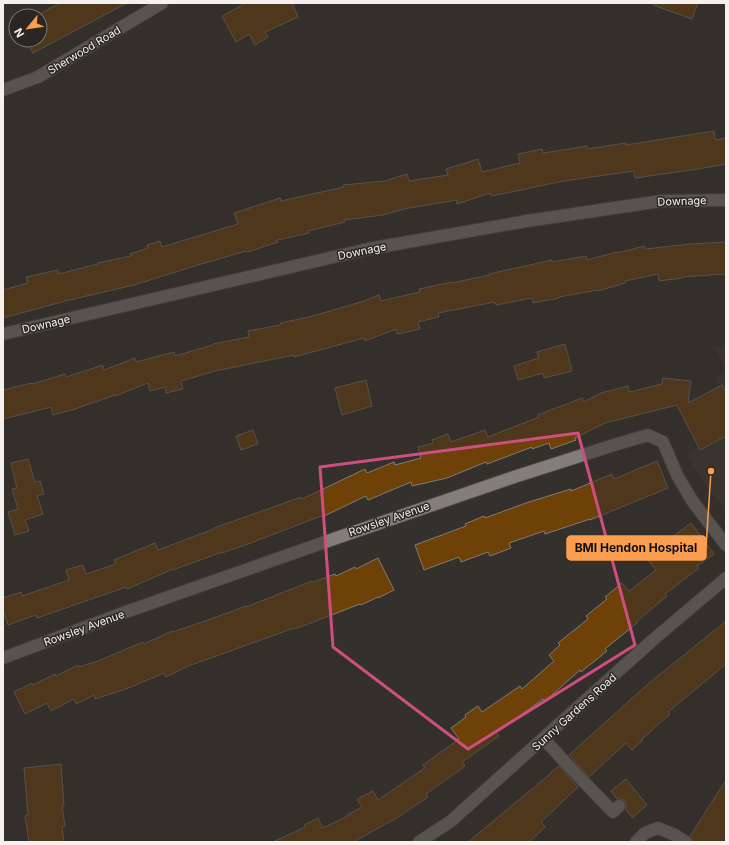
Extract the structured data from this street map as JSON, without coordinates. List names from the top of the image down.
{
  "streets": {
    "street": [
      "Sherwood Road",
      "Downage",
      "Rowsley Avenue",
      "Sunny Gardens Road"
    ]
  },
  "places": ["BMI Hendon Hospital"],
  "north": "bottom left"
}
